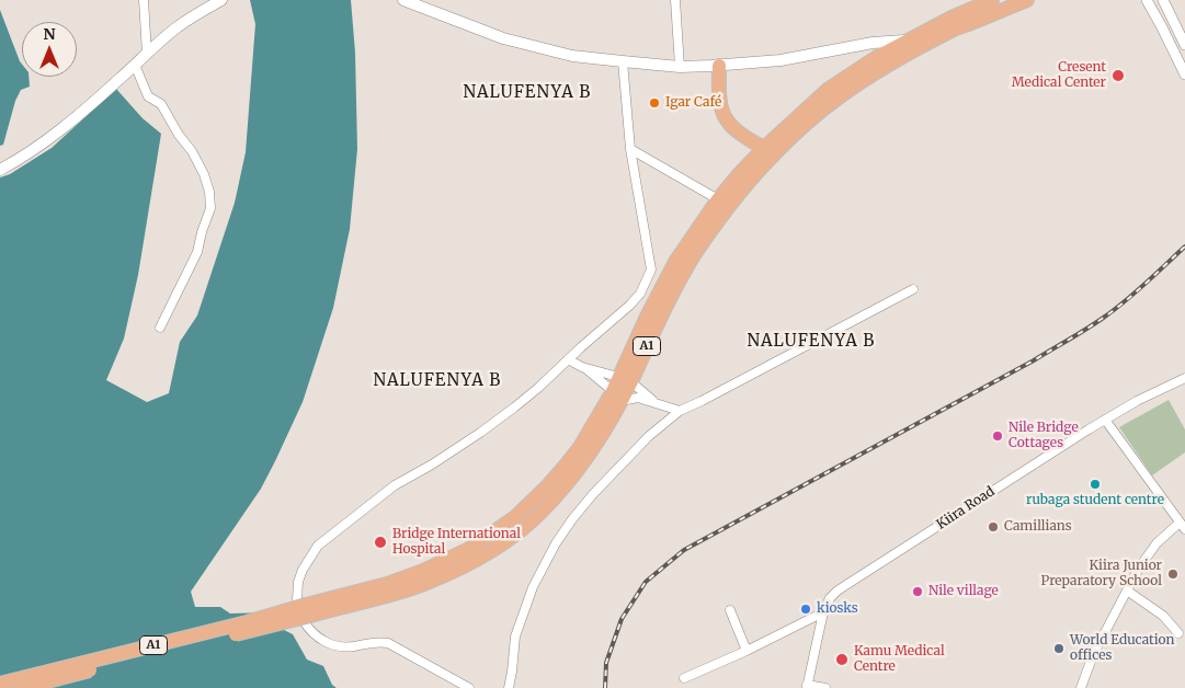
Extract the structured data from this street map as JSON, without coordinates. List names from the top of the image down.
{
  "streets": {
    "highway": ["A1"],
    "street": ["Kiira Road"]
  },
  "districts": ["NALUFENYA B", "NALUFENYA B", "NALUFENYA B"],
  "places": [
    "Cresent Medical Center",
    "Igar Café",
    "Nile Bridge Cottages",
    "rubaga student centre",
    "Camillians",
    "Bridge International Hospital",
    "Kiira Junior Preparatory School",
    "Nile village",
    "kiosks",
    "World Education offices",
    "Kamu Medical Centre"
  ],
  "north": "top"
}
